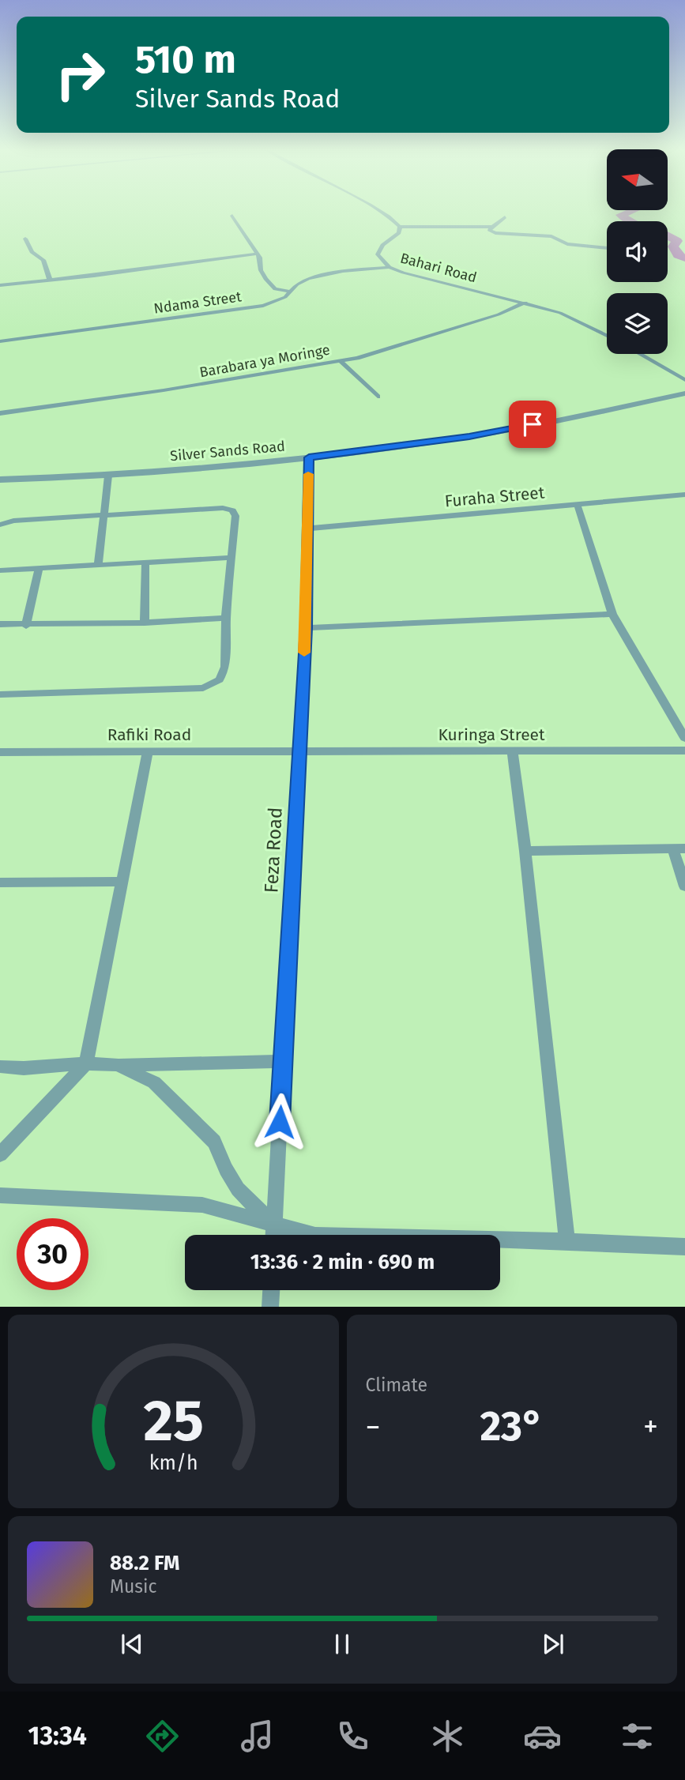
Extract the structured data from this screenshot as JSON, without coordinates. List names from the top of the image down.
{
  "streets": {
    "street": [
      "Bahari Road",
      "Ndama Street",
      "Barabara ya Moringe",
      "Silver Sands Road",
      "Furaha Street",
      "Rafiki Road",
      "Kuringa Street",
      "Feza Road"
    ]
  },
  "crossings": [
    ["Bahari Road", "Ndama Street"],
    ["Bahari Road", "Barabara ya Moringe"],
    ["Silver Sands Road", "Feza Road"],
    ["Furaha Street", "Feza Road"],
    ["Rafiki Road", "Kuringa Street"],
    ["Rafiki Road", "Feza Road"],
    ["Kuringa Street", "Feza Road"]
  ],
  "north": "left",
  "page": {
    "turn": ["510 m", "Silver Sands Road"],
    "limit": "30",
    "trip": "13:36 · 2 min · 690 m",
    "tile": "Climate",
    "heat": ["−", "23°", "+"],
    "song": ["88.2 FM", "Music"],
    "tabs": "13:34",
    "gauge": ["25", "km/h"]
  }
}
